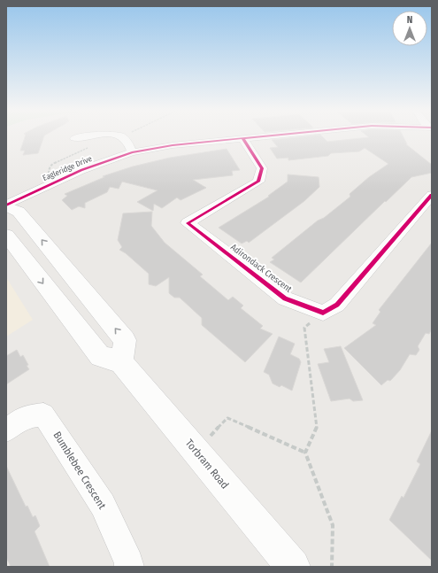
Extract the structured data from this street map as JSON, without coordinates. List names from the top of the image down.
{
  "streets": {
    "main road": ["Torbram Road"],
    "street": ["Eagleridge Drive", "Adirondack Crescent", "Bumblebee Crescent"]
  },
  "crossings": [
    ["Eagleridge Drive", "Adirondack Crescent"]
  ],
  "north": "top"
}
